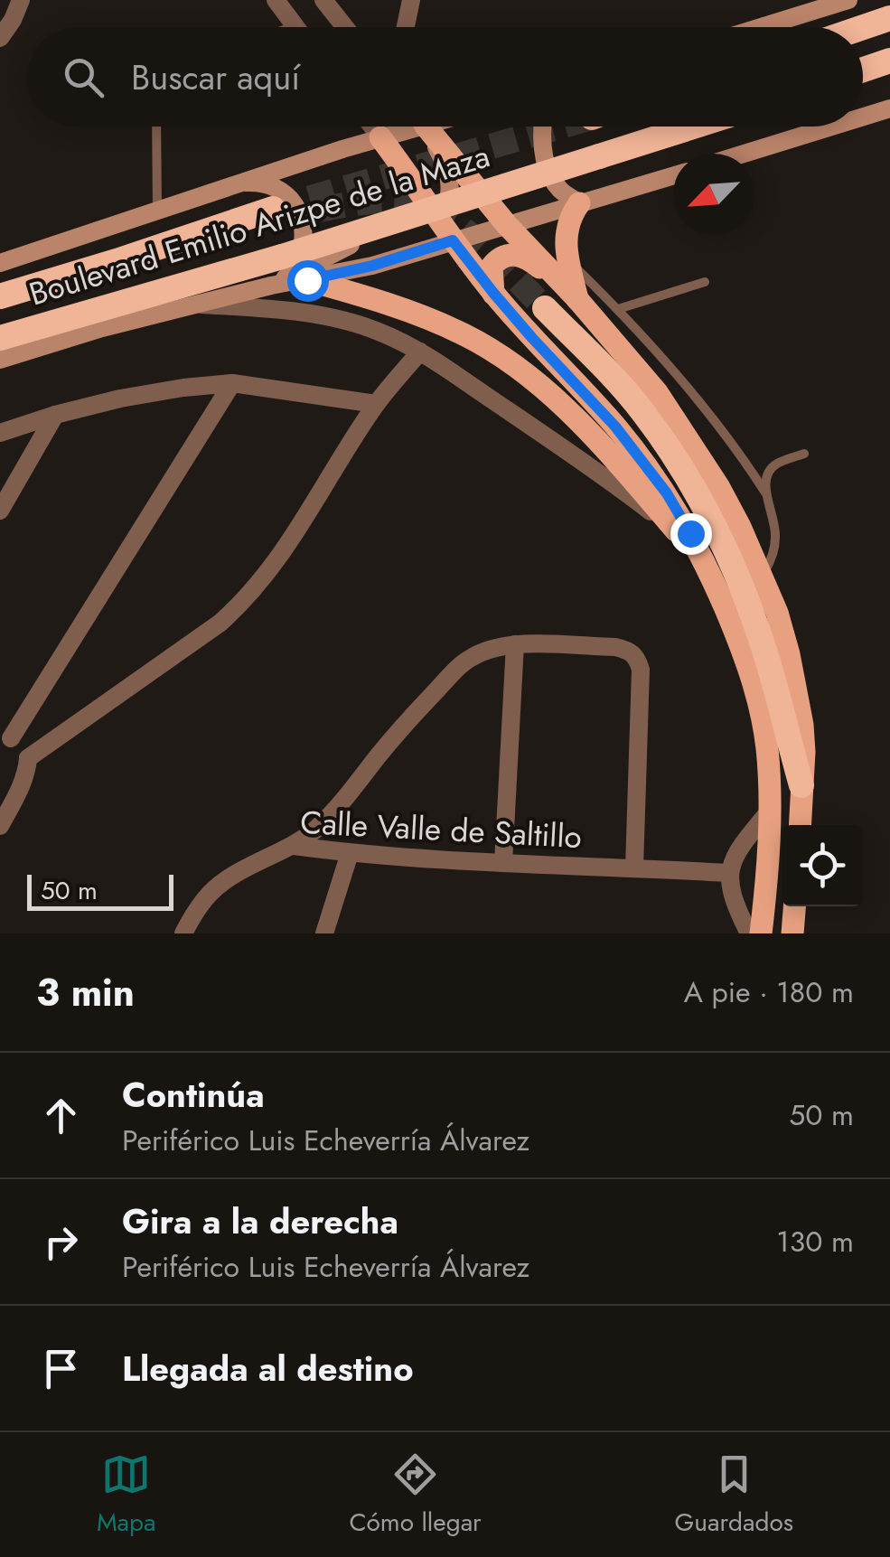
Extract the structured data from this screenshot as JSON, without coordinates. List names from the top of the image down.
{
  "streets": {
    "highway": ["Boulevard Emilio Arizpe de la Maza"],
    "street": ["Calle Valle de Saltillo"]
  },
  "scale_bar": "50 m",
  "north": "bottom left",
  "page": {
    "search": "Buscar aquí",
    "scale": "50 m",
    "heading": ["3 min", "A pie · 180 m"],
    "list": [
      ["Continúa", "Periférico Luis Echeverría Álvarez", "50 m"],
      ["Gira a la derecha", "Periférico Luis Echeverría Álvarez", "130 m"],
      "Llegada al destino"
    ],
    "nav": ["Mapa", "Cómo llegar", "Guardados"]
  }
}
